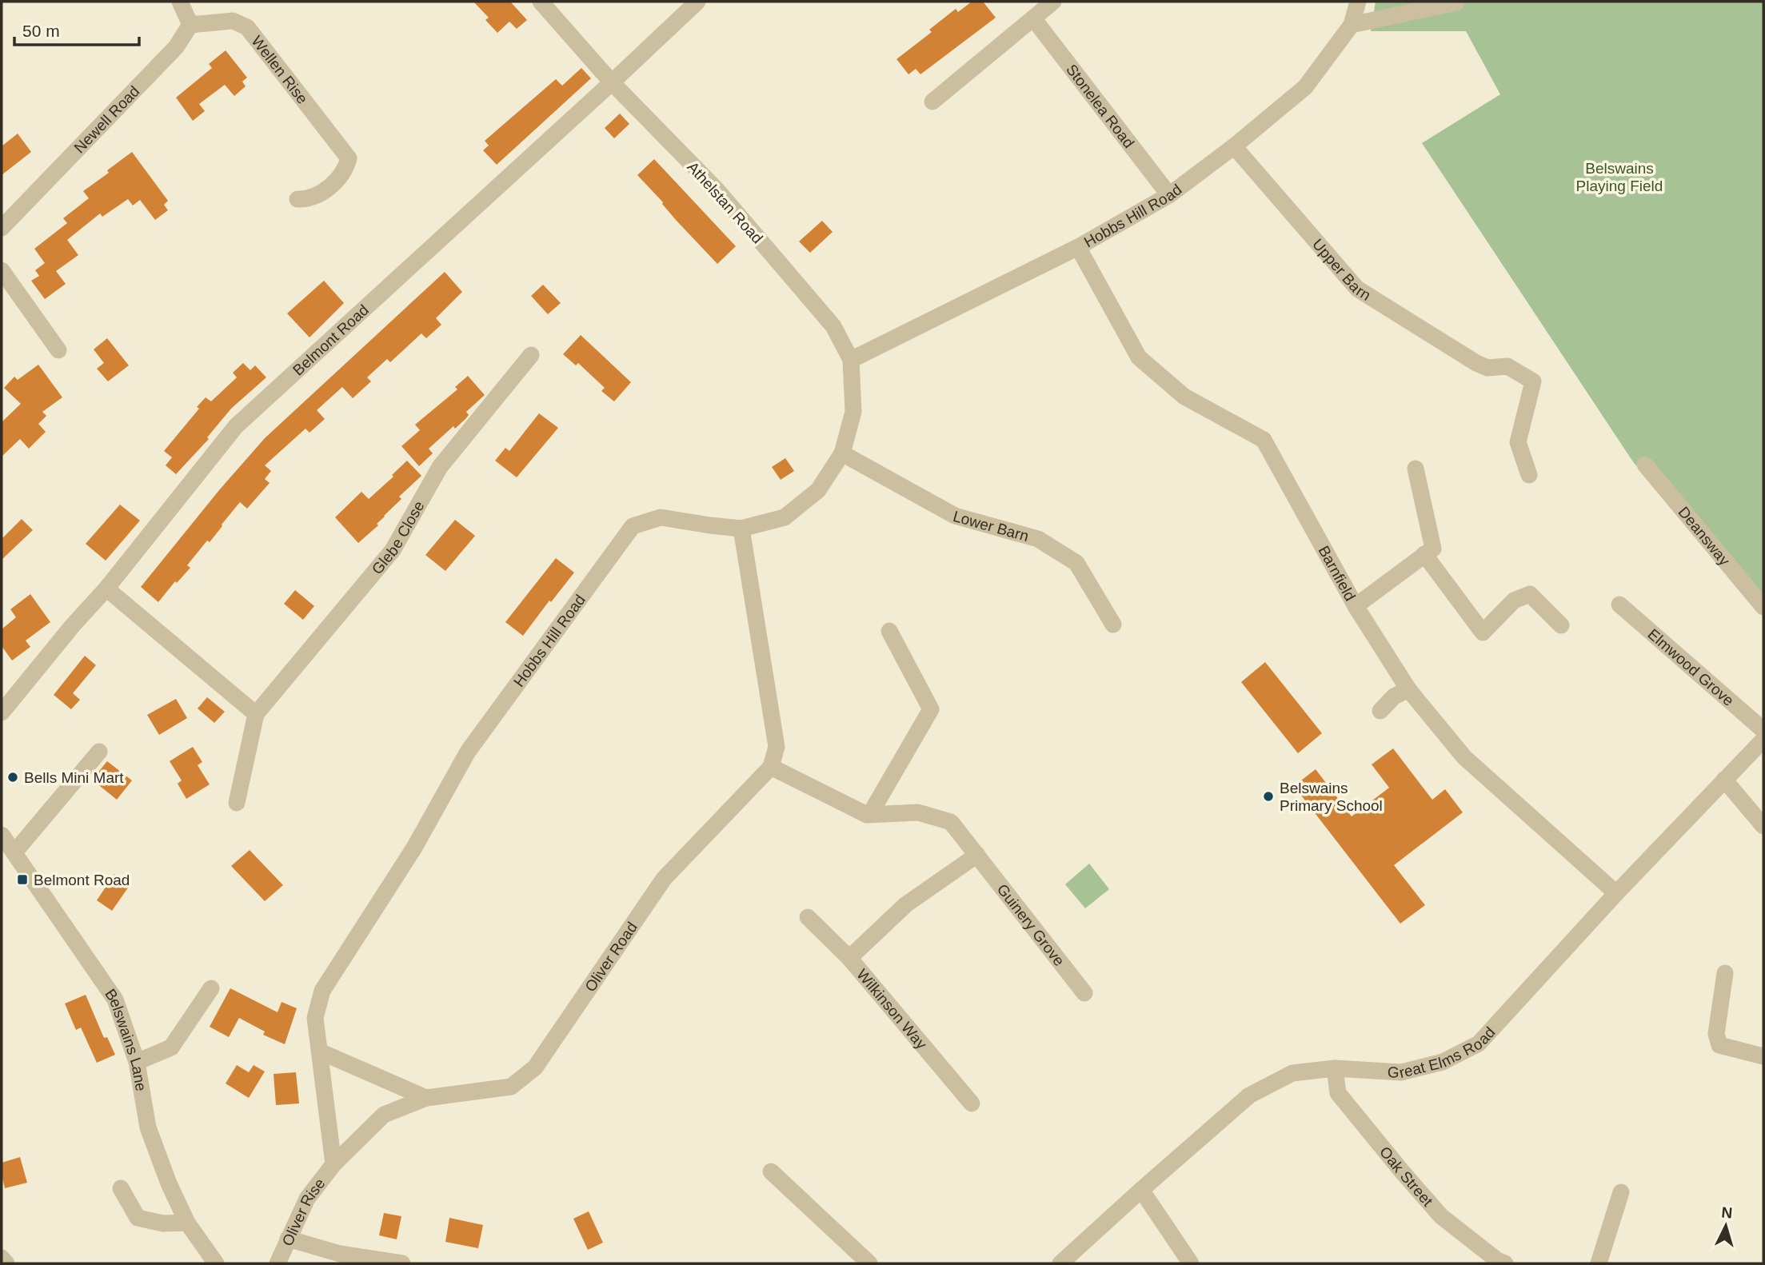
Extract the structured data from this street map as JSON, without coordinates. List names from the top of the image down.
{
  "streets": {
    "street": [
      "Wellen Rise",
      "Stonelea Road",
      "Newell Road",
      "Athelstan Road",
      "Hobbs Hill Road",
      "Upper Barn",
      "Belmont Road",
      "Lower Barn",
      "Deansway",
      "Glebe Close",
      "Barnfield",
      "Elmwood Grove",
      "Guinery Grove",
      "Oliver Road",
      "Wilkinson Way",
      "Belswains Lane",
      "Great Elms Road",
      "Oak Street",
      "Oliver Rise"
    ]
  },
  "crossings": [
    ["Wellen Rise", "Newell Road"],
    ["Stonelea Road", "Hobbs Hill Road"],
    ["Athelstan Road", "Hobbs Hill Road"],
    ["Athelstan Road", "Belmont Road"],
    ["Hobbs Hill Road", "Upper Barn"],
    ["Hobbs Hill Road", "Lower Barn"],
    ["Hobbs Hill Road", "Barnfield"],
    ["Barnfield", "Great Elms Road"],
    ["Oliver Road", "Oliver Rise"],
    ["Great Elms Road", "Oak Street"]
  ],
  "parks": ["Belswains Playing Field"],
  "places": {
    "other": ["Bells Mini Mart", "Belswains Primary School"],
    "transit": ["Belmont Road"]
  },
  "scale_bar": "50 m",
  "north": "top"
}
